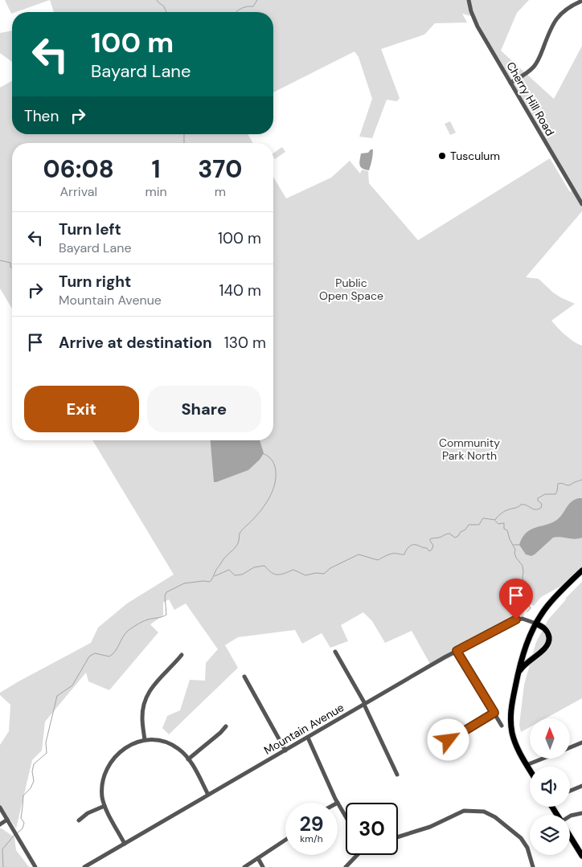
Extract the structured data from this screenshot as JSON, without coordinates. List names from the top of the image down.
{
  "streets": {
    "street": ["Cherry Hill Road", "Mountain Avenue"]
  },
  "parks": ["Public Open Space", "Community Park North"],
  "places": ["Tusculum"],
  "north": "top",
  "page": {
    "turn": ["100 m", "Bayard Lane"],
    "then": "Then",
    "eta": [
      "06:08",
      "Arrival",
      "1",
      "min",
      "370",
      "m"
    ],
    "list": [
      {
        "name": "Turn left",
        "note": "Bayard Lane",
        "value": "100 m"
      },
      {
        "name": "Turn right",
        "note": "Mountain Avenue",
        "value": "140 m"
      },
      {
        "name": "Arrive at destination",
        "value": "130 m"
      }
    ],
    "buttons": ["Exit", "Share"],
    "speed": "29 km/h",
    "limit": "30"
  }
}
